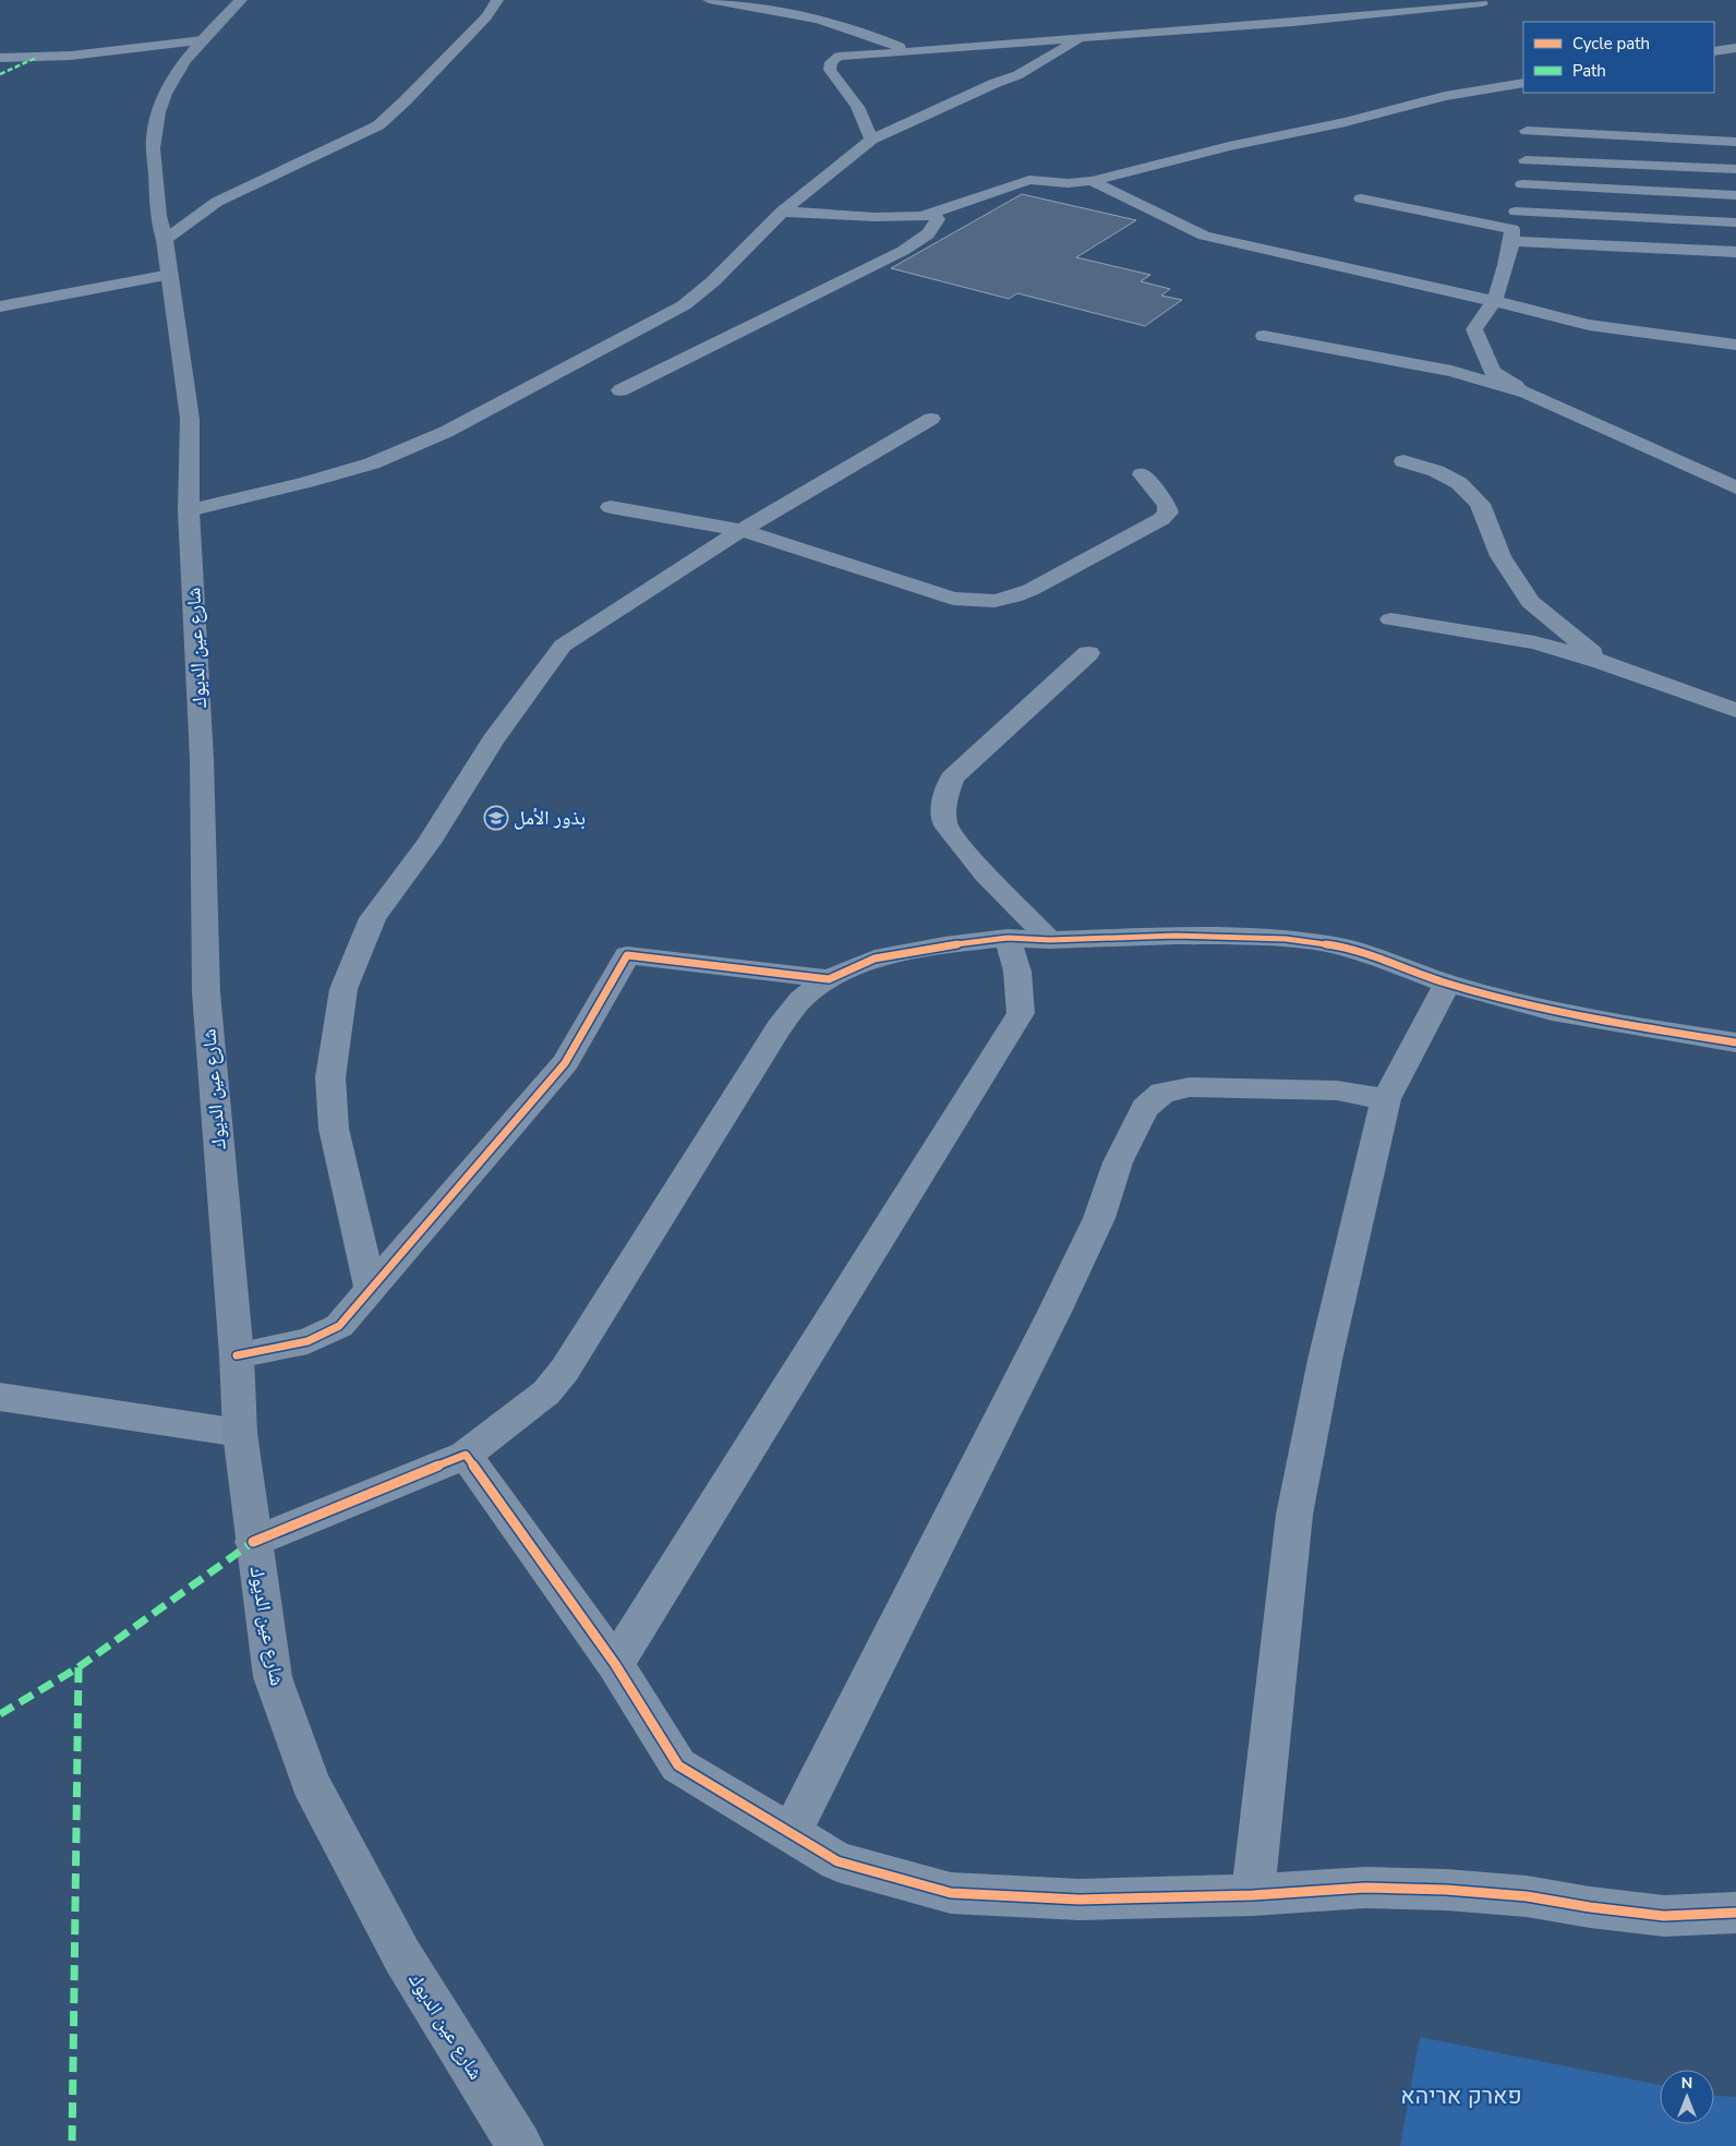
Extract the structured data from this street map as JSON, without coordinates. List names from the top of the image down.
{
  "streets": {
    "main road": ["شارع عين الديوك"]
  },
  "parks": ["פארק אריהא"],
  "places": {
    "school or university": ["بذور الأمل"]
  },
  "legend": ["Cycle path", "Path"],
  "north": "top"
}
